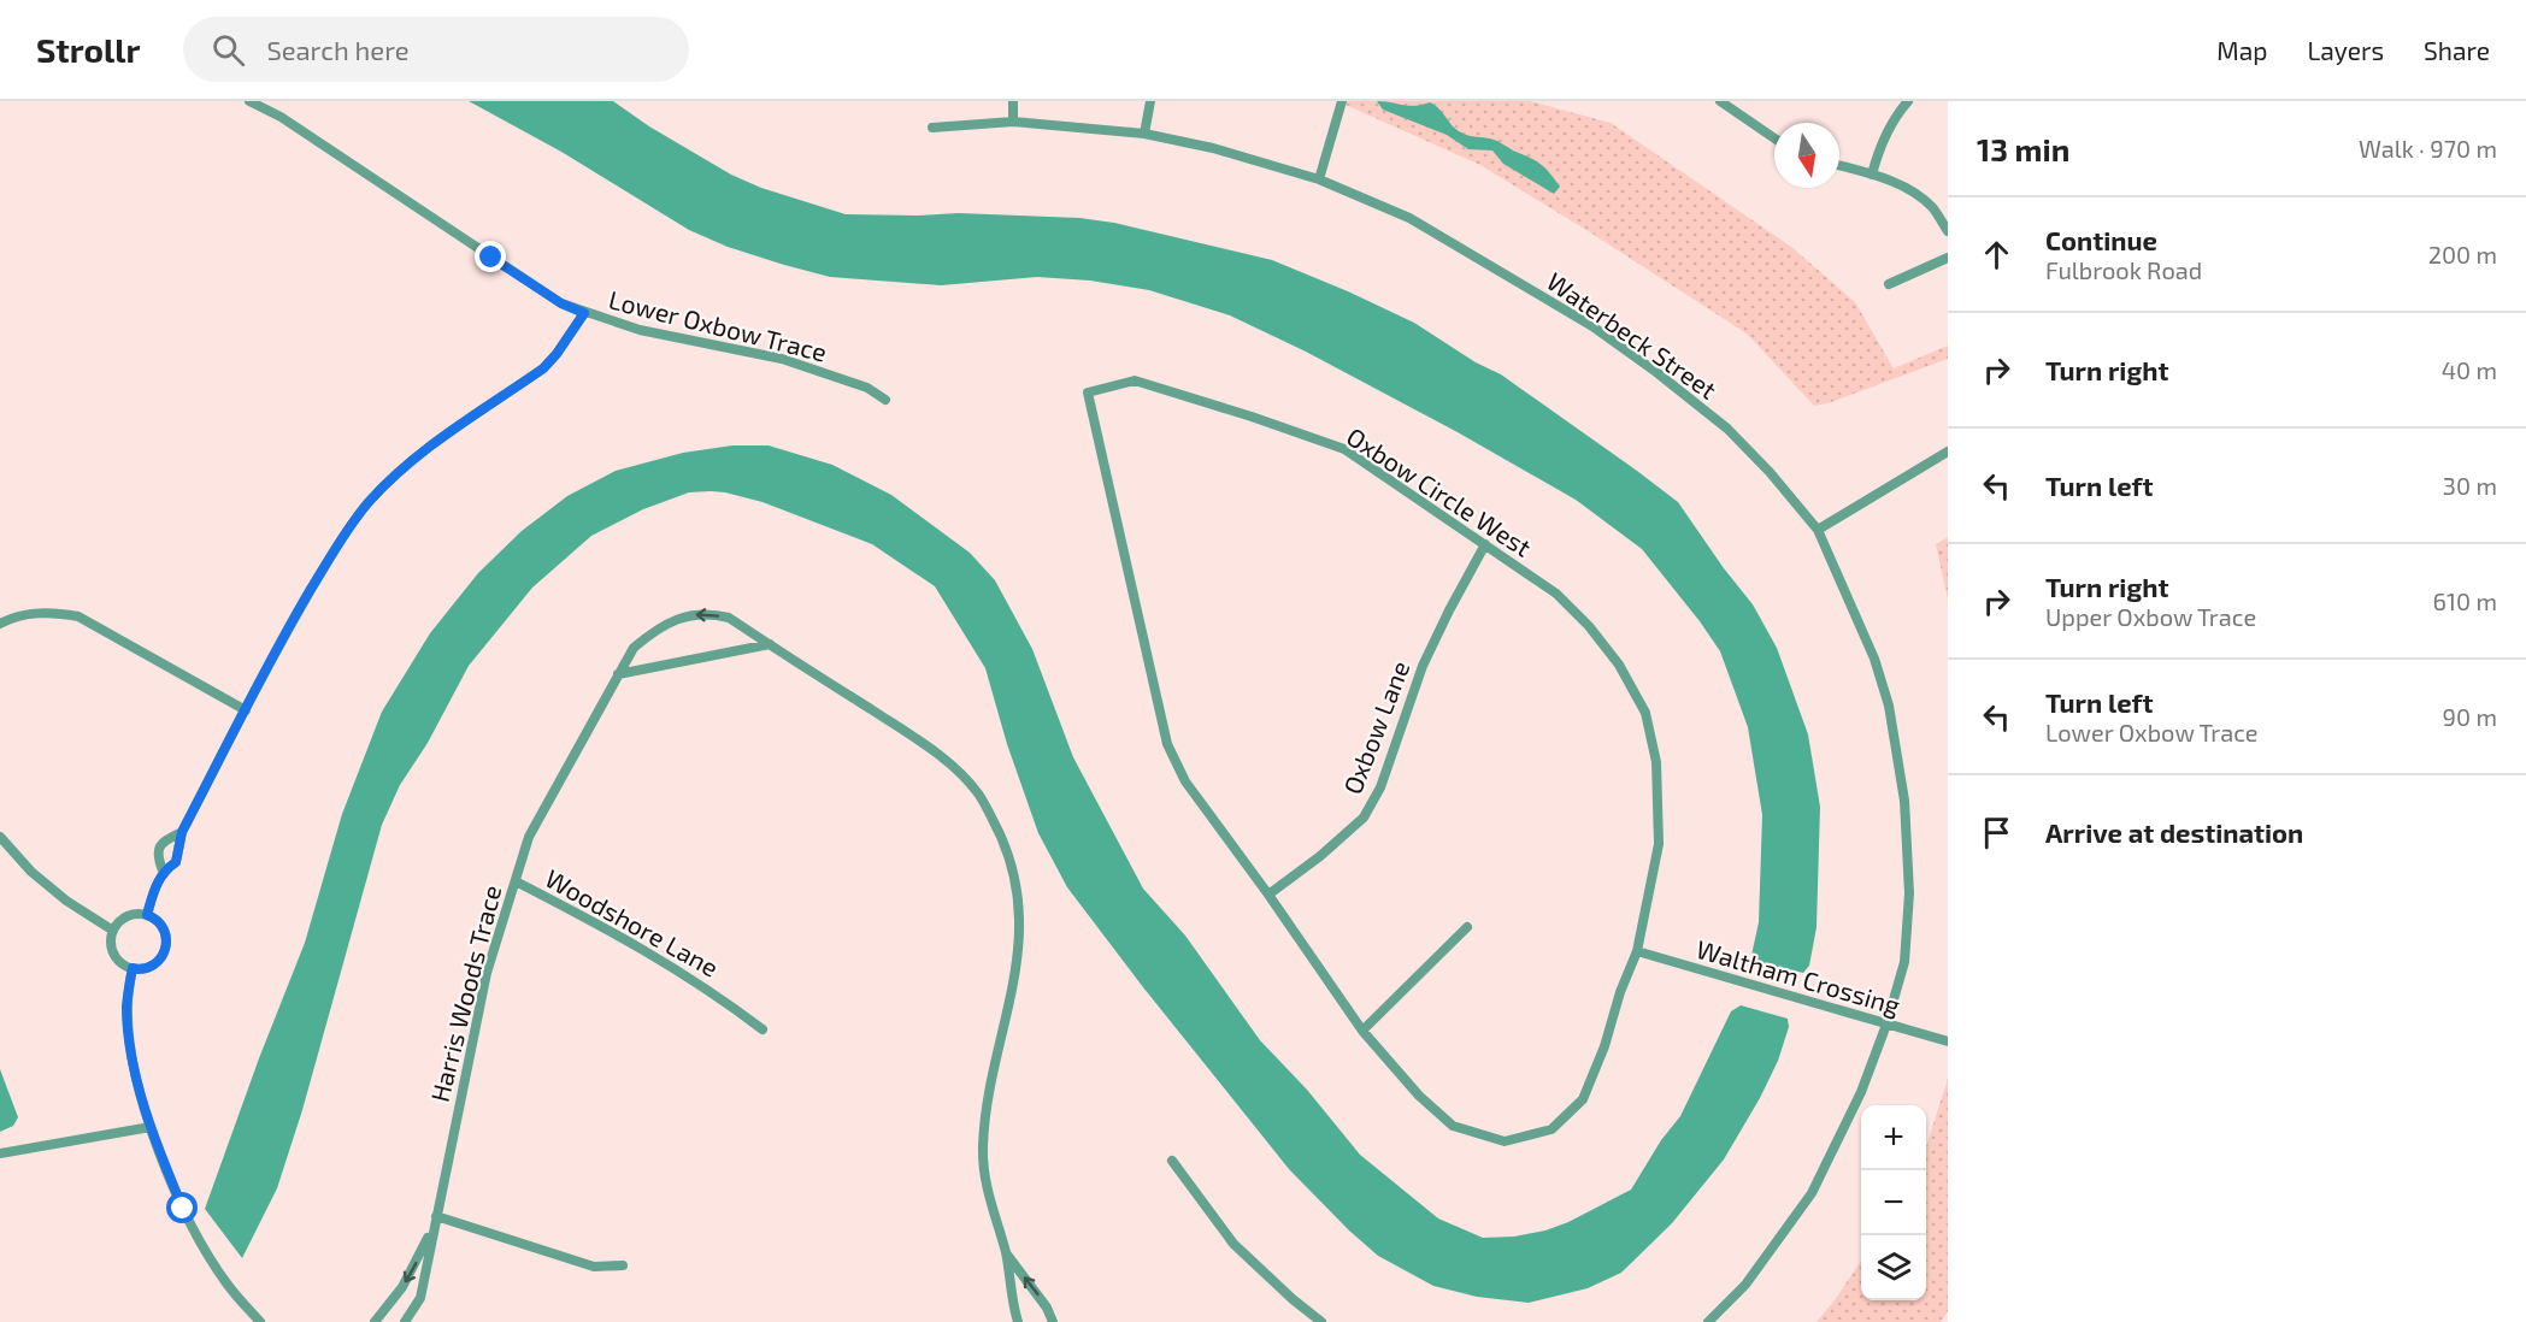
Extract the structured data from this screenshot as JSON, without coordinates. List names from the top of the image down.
{
  "streets": {
    "street": [
      "Lower Oxbow Trace",
      "Waterbeck Street",
      "Oxbow Circle West",
      "Oxbow Lane",
      "Woodshore Lane",
      "Waltham Crossing",
      "Harris Woods Trace"
    ]
  },
  "crossings": [
    ["Waterbeck Street", "Waltham Crossing"],
    ["Oxbow Circle West", "Oxbow Lane"],
    ["Oxbow Circle West", "Waltham Crossing"],
    ["Woodshore Lane", "Harris Woods Trace"]
  ],
  "north": "bottom",
  "page": {
    "header": "Strollr",
    "search": "Search here",
    "nav": ["Map", "Layers", "Share"],
    "heading": ["13 min", "Walk · 970 m"],
    "list": [
      ["Continue", "Fulbrook Road", "200 m"],
      ["Turn right", "40 m"],
      ["Turn left", "30 m"],
      ["Turn right", "Upper Oxbow Trace", "610 m"],
      ["Turn left", "Lower Oxbow Trace", "90 m"],
      "Arrive at destination"
    ],
    "map_buttons": ["+", "−"]
  }
}
